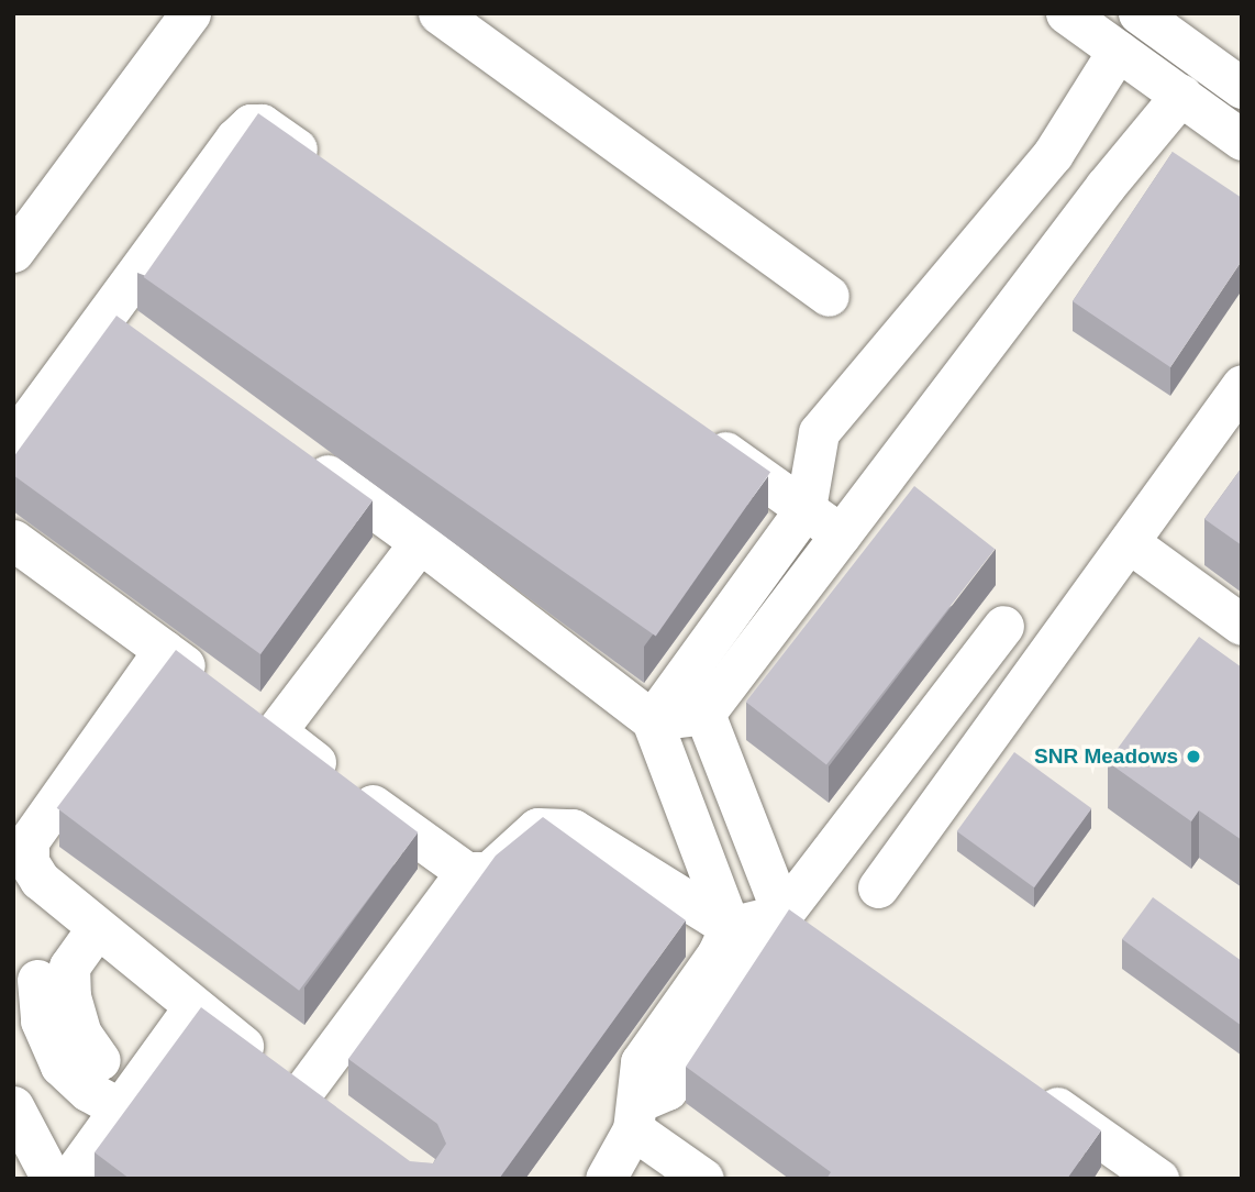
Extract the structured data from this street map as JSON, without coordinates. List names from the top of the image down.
{
  "places": ["SNR Meadows"]
}
